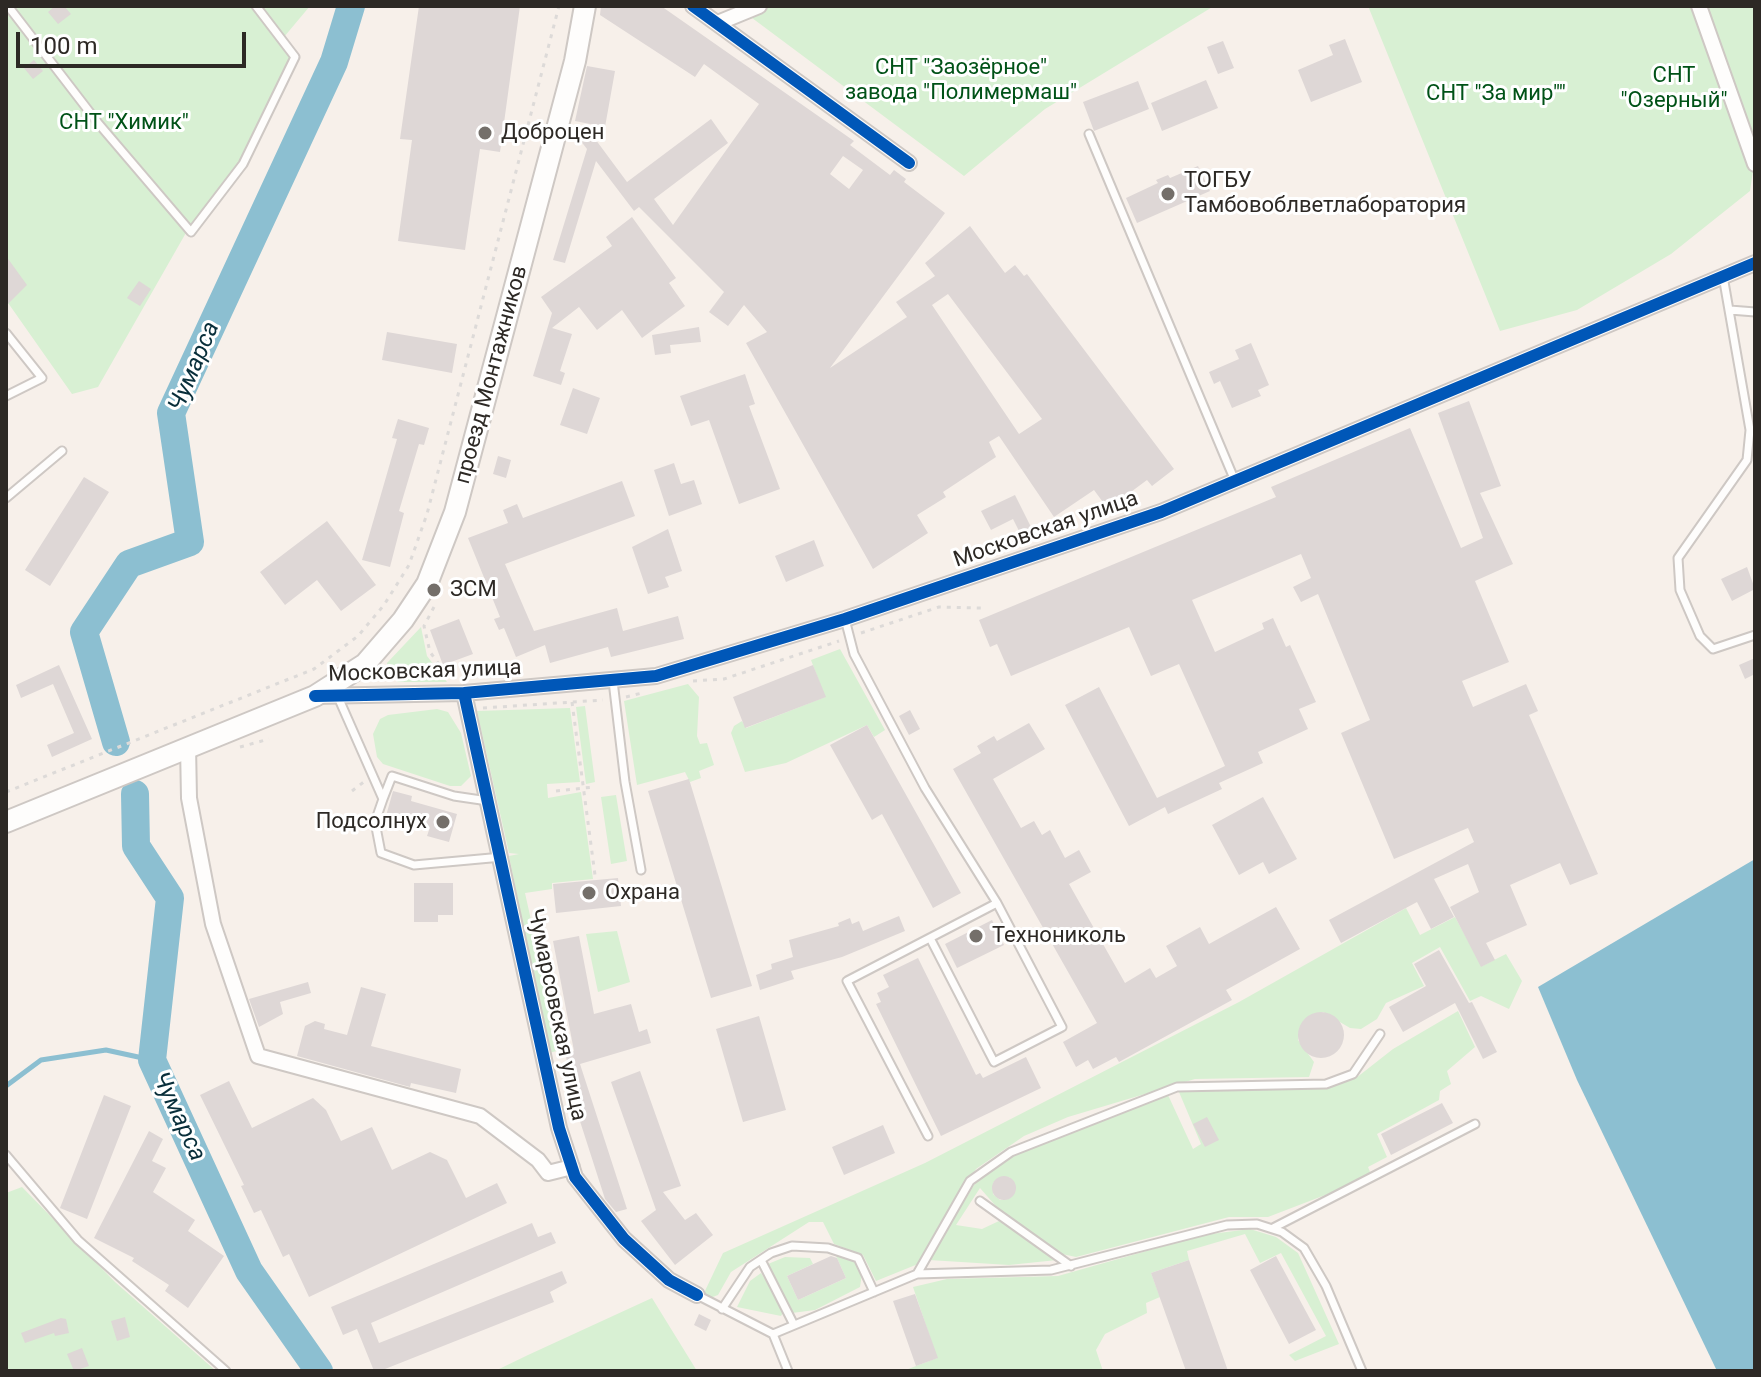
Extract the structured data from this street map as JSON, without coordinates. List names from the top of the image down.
{
  "streets": {
    "main road": ["проезд Монтажников", "Московская улица"],
    "street": ["Чумарсовская улица"]
  },
  "crossings": [
    ["проезд Монтажников", "Московская улица"],
    ["Московская улица", "Чумарсовская улица"]
  ],
  "water": ["Чумарса"],
  "parks": [
    "СНТ \"Заозёрное\" завода \"Полимермаш\"",
    "СНТ \"Озерный\"",
    "СНТ \"За мир\"\"",
    "СНТ \"Химик\""
  ],
  "places": [
    "Доброцен",
    "ТОГБУ Тамбовоблветлаборатория",
    "ЗСМ",
    "Подсолнух",
    "Охрана",
    "Технониколь"
  ],
  "scale_bar": "100 m"
}
